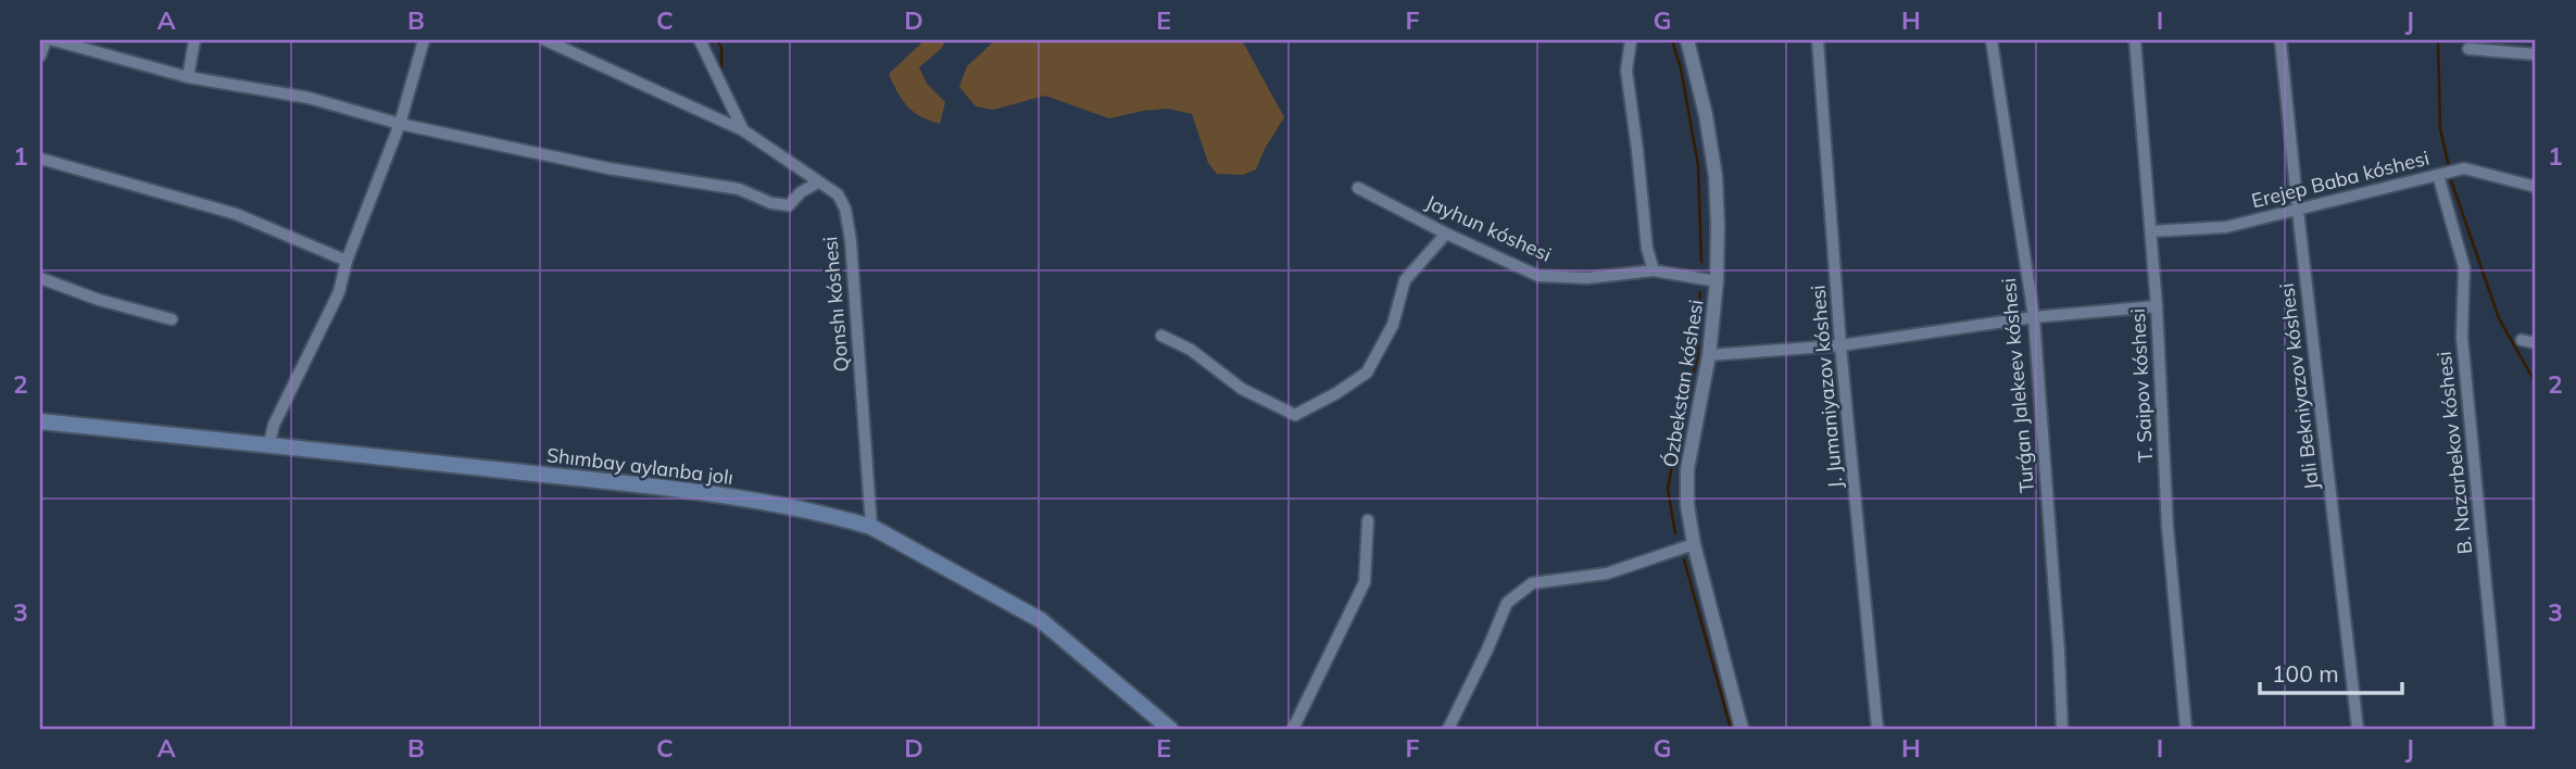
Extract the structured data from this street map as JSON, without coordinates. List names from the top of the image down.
{
  "streets": {
    "main road": ["Shımbay aylanba jolı"],
    "street": [
      "Erejep Baba kóshesi",
      "Jayhun kóshesi",
      "Qonshı kóshesi",
      "Ózbekstan kóshesi",
      "Turǵan Jalekeev kóshesi",
      "T. Saipov kóshesi",
      "J. Jumaniyazov kóshesi",
      "Jali Bekniyazov kóshesi",
      "B. Nazarbekov kóshesi"
    ]
  },
  "crossings": [
    ["Erejep Baba kóshesi", "T. Saipov kóshesi"],
    ["Erejep Baba kóshesi", "Jali Bekniyazov kóshesi"],
    ["Erejep Baba kóshesi", "B. Nazarbekov kóshesi"],
    ["Jayhun kóshesi", "Ózbekstan kóshesi"],
    ["Qonshı kóshesi", "Shımbay aylanba jolı"]
  ],
  "scale_bar": "100 m",
  "grid": {
    "columns": [
      "A",
      "B",
      "C",
      "D",
      "E",
      "F",
      "G",
      "H",
      "I",
      "J"
    ],
    "rows": ["1", "2", "3"]
  }
}
